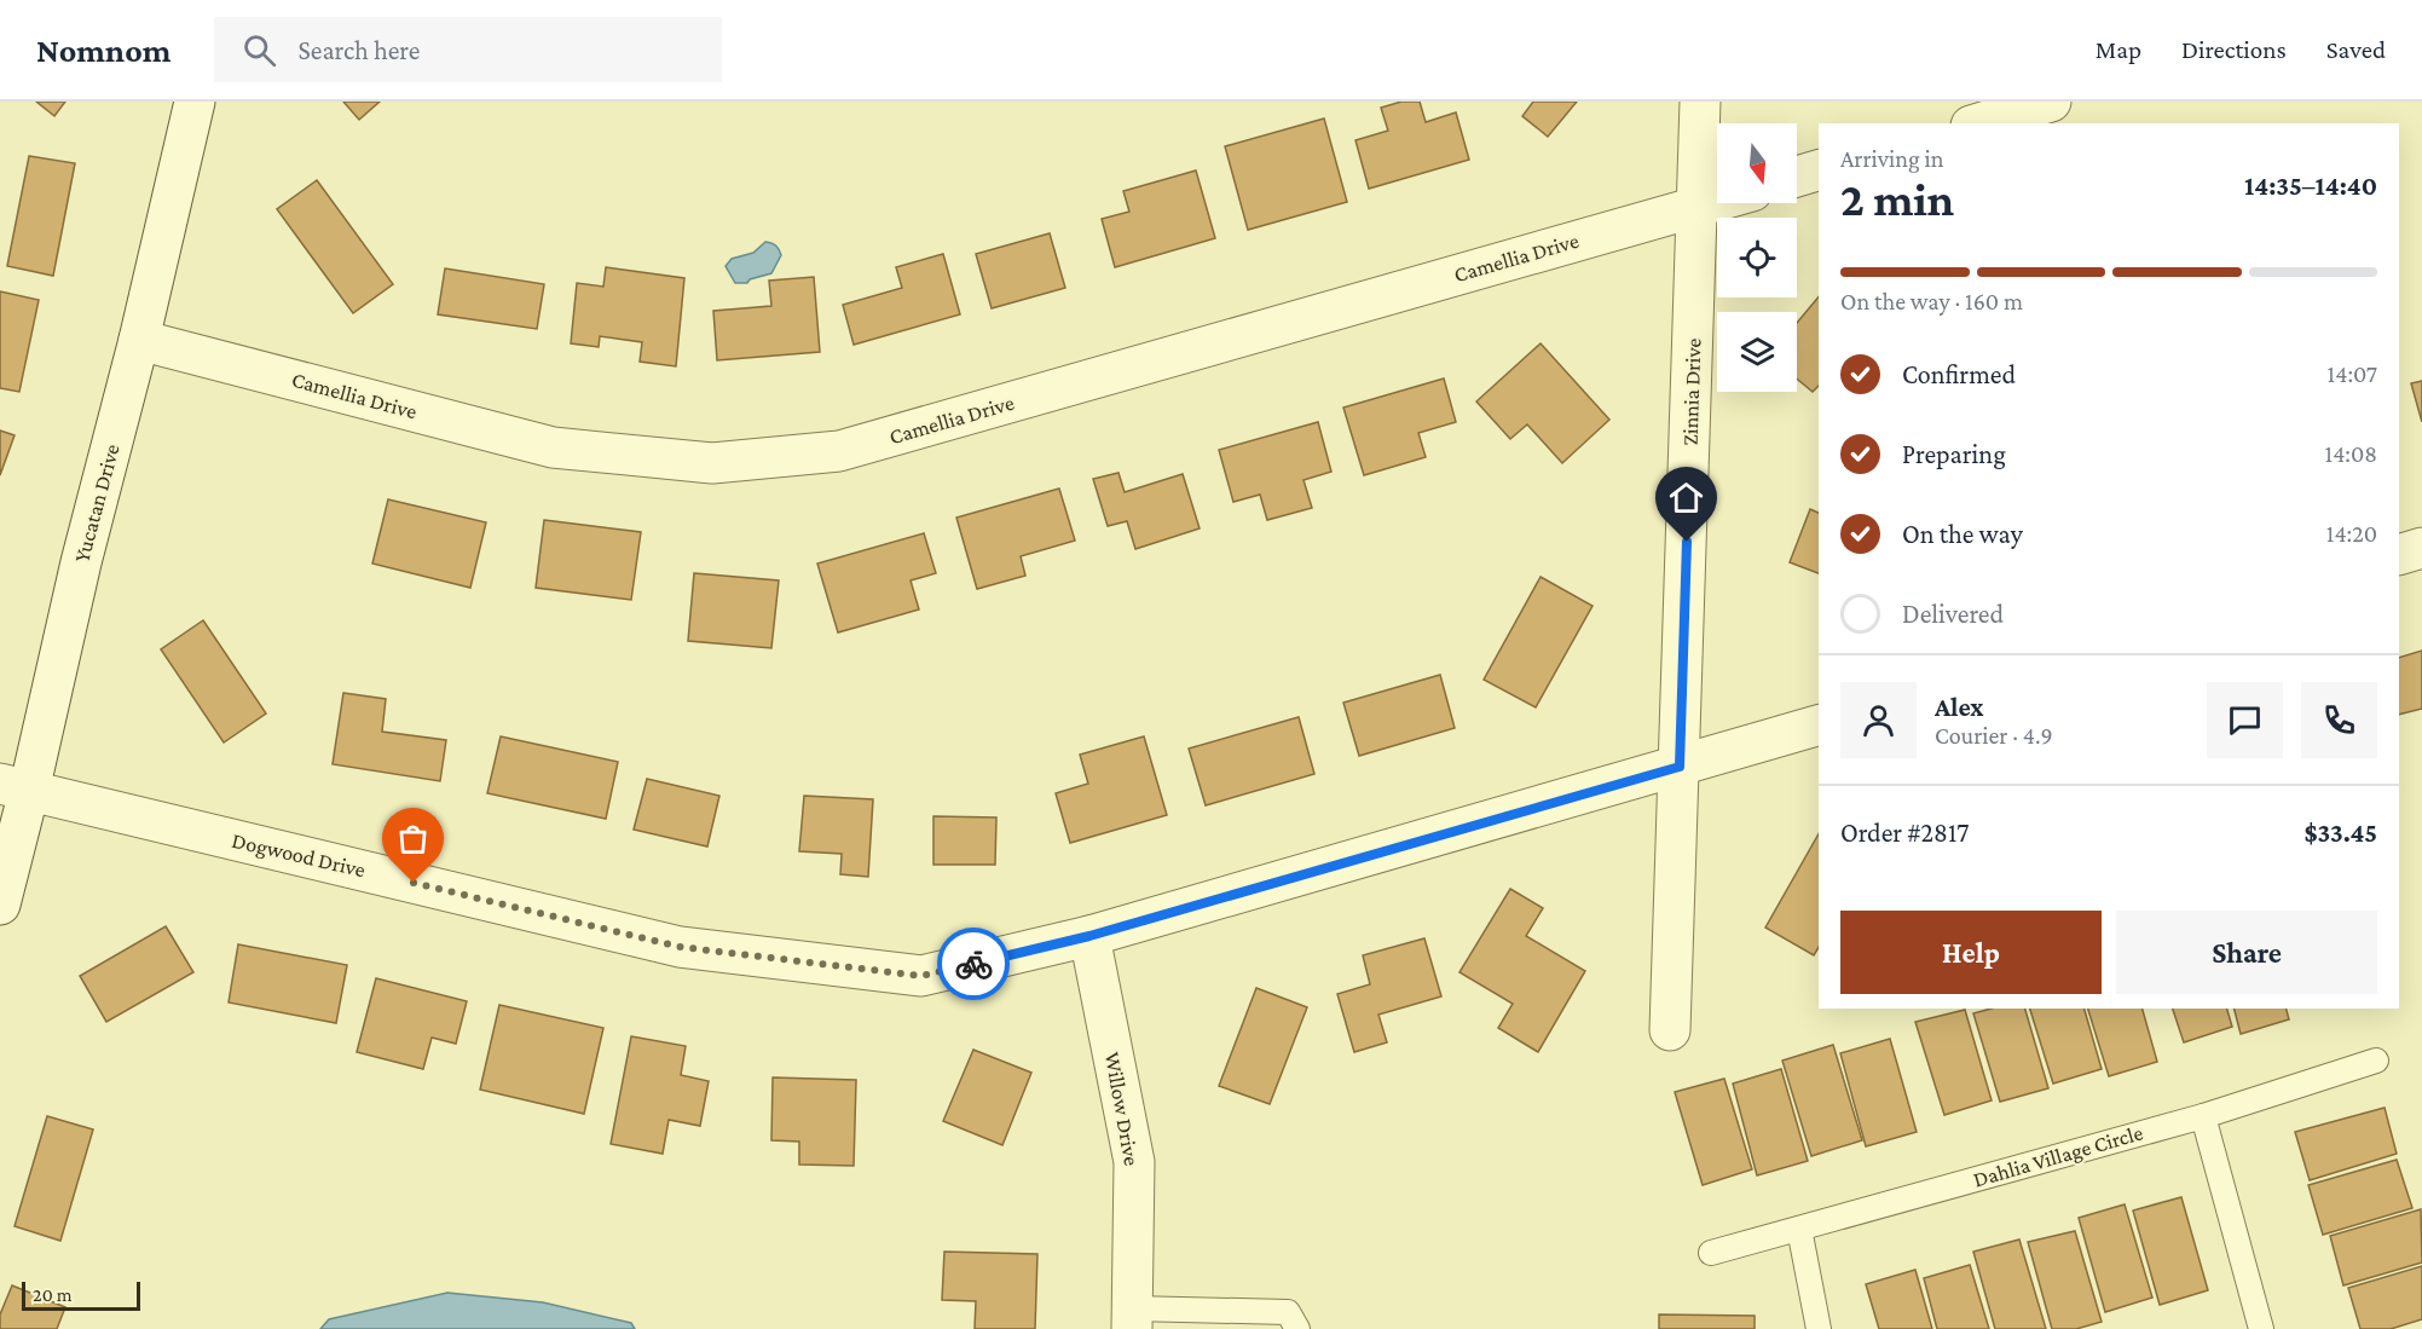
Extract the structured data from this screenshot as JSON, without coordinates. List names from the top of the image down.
{
  "streets": {
    "street": [
      "Camellia Drive",
      "Zinnia Drive",
      "Yucatan Drive",
      "Dogwood Drive",
      "Willow Drive"
    ],
    "lane": ["Dahlia Village Circle"]
  },
  "crossings": [
    ["Camellia Drive", "Zinnia Drive"],
    ["Camellia Drive", "Yucatan Drive"],
    ["Zinnia Drive", "Dogwood Drive"],
    ["Yucatan Drive", "Dogwood Drive"],
    ["Dogwood Drive", "Willow Drive"]
  ],
  "scale_bar": "20 m",
  "north": "bottom",
  "page": {
    "header": "Nomnom",
    "search": "Search here",
    "nav": ["Map", "Directions", "Saved"],
    "heading": ["2 min", "Arriving in", "14:35–14:40"],
    "panel": [
      "Alex",
      "Courier · 4.9",
      "Order #2817",
      "$33.45"
    ],
    "bar": "On the way · 160 m",
    "list": [
      ["Confirmed", "14:07"],
      ["Preparing", "14:08"],
      ["On the way", "14:20"],
      "Delivered"
    ],
    "buttons": ["Help", "Share"],
    "scale": "20 m"
  }
}
